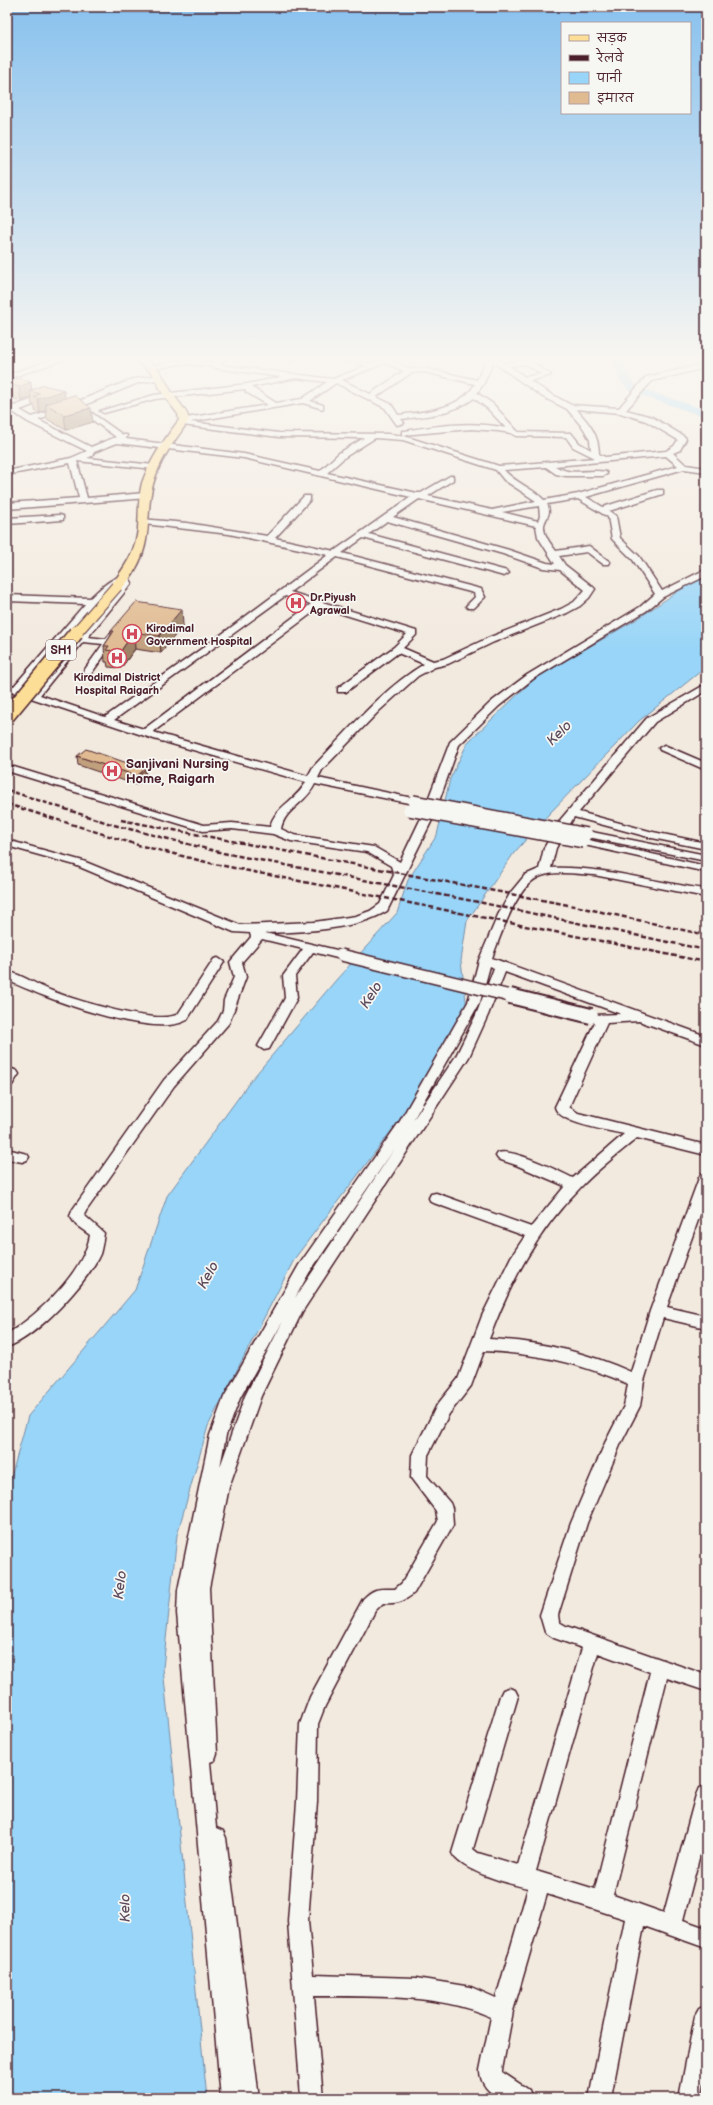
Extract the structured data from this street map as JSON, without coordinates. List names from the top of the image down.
{
  "streets": {
    "main road": ["SH1"]
  },
  "water": ["Kelo"],
  "places": {
    "hospital": [
      "Dr.Piyush Agrawal",
      "Kirodimal Government Hospital",
      "Kirodimal District Hospital Raigarh",
      "Sanjivani Nursing Home, Raigarh"
    ]
  },
  "legend": [
    "सड़क",
    "रेलवे",
    "पानी",
    "इमारत"
  ]
}
